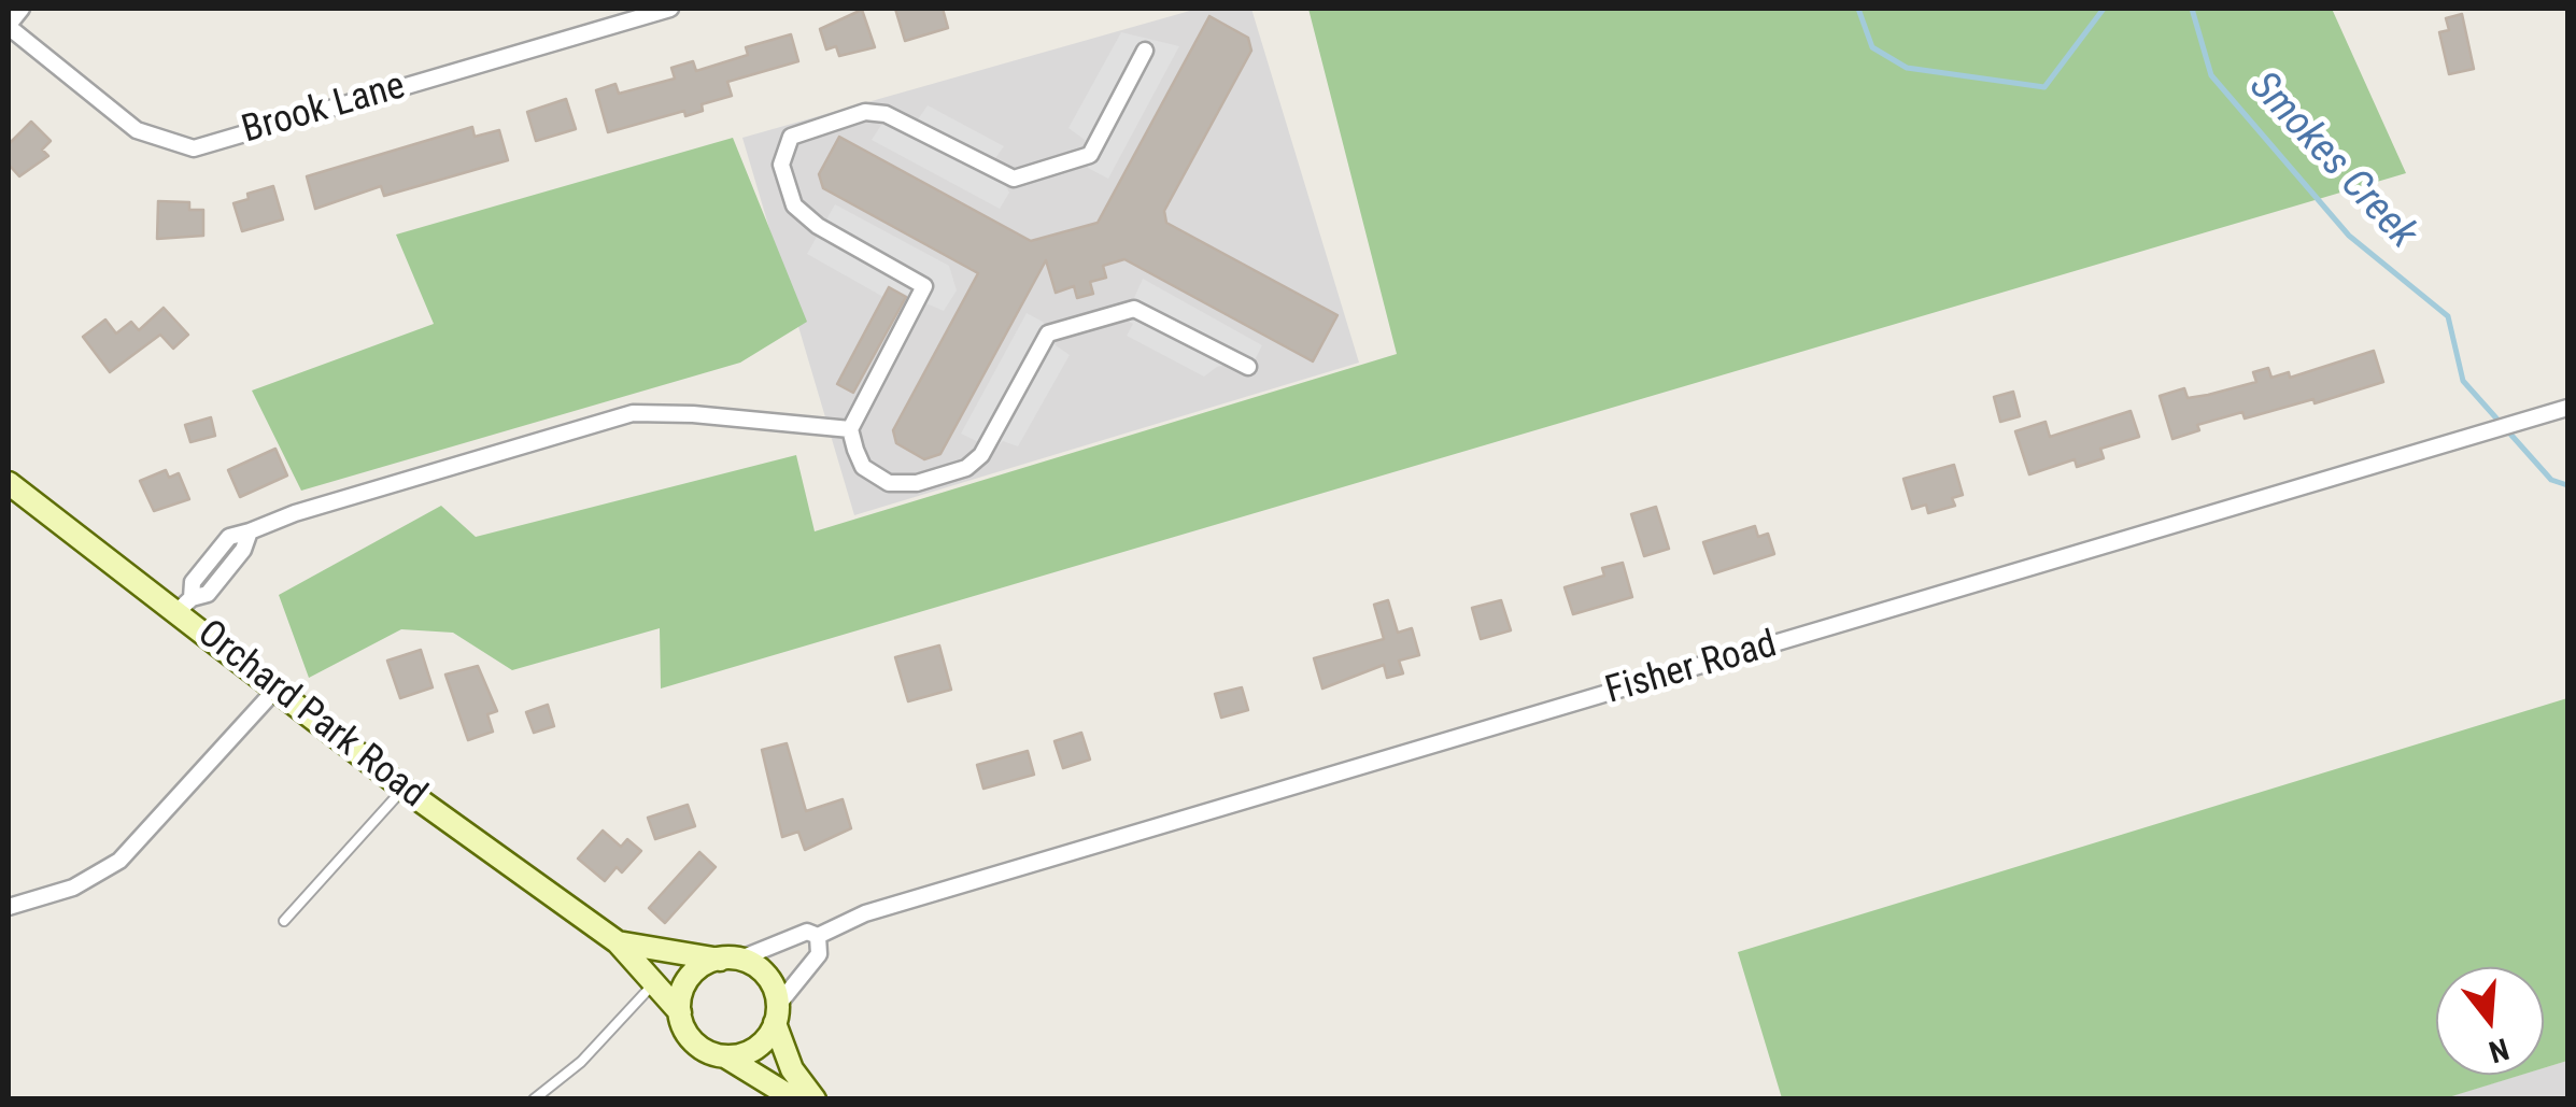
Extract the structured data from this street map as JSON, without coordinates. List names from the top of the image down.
{
  "streets": {
    "main road": ["Orchard Park Road"],
    "street": ["Brook Lane", "Fisher Road"]
  },
  "crossings": [
    ["Fisher Road", "Orchard Park Road"]
  ],
  "water": ["Smokes Creek"],
  "north": "bottom"
}
